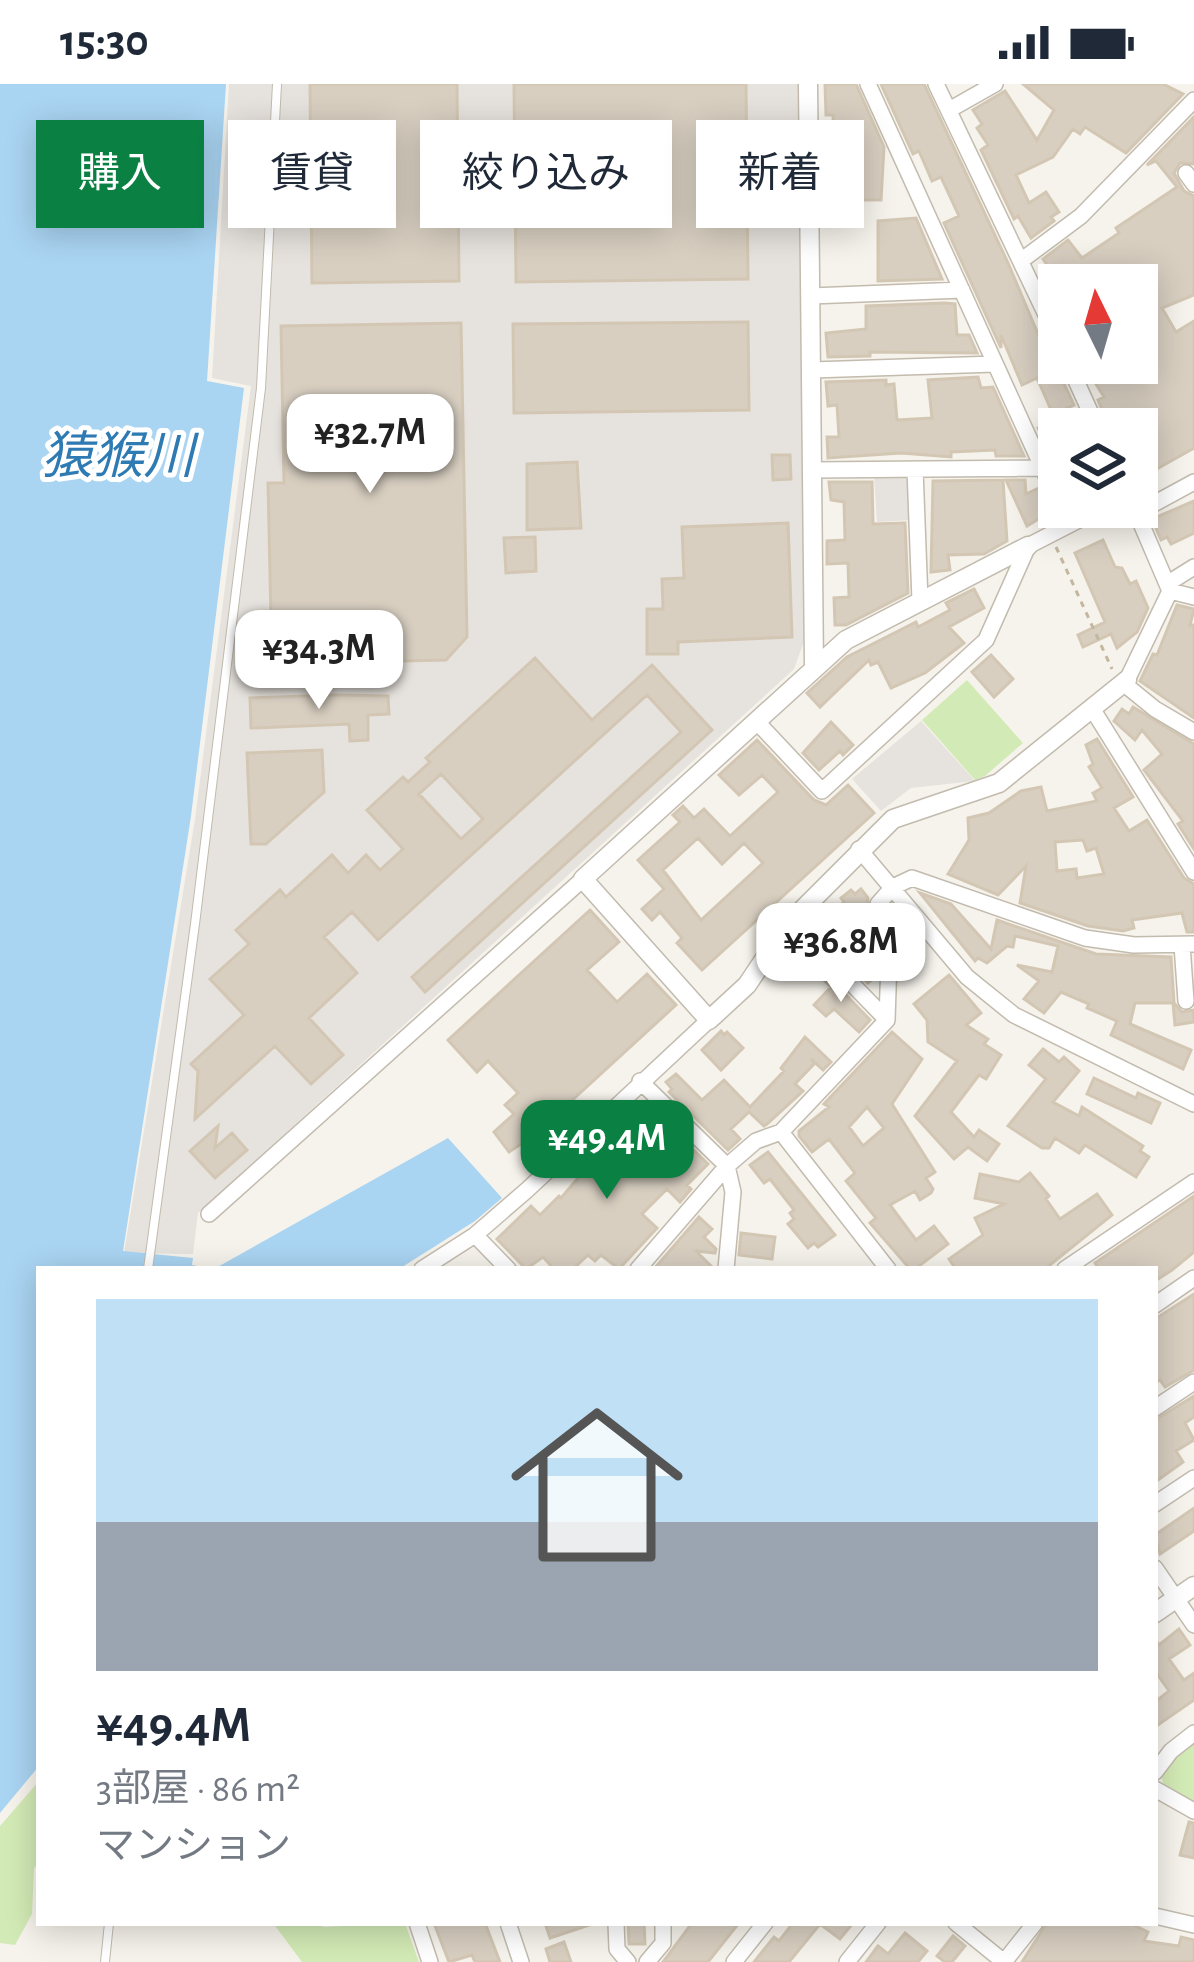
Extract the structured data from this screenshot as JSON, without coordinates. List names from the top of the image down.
{
  "water": ["猿猴川"],
  "north": "top",
  "page": {
    "status": "15:30",
    "chip": [
      "購入",
      "賃貸",
      "絞り込み",
      "新着"
    ],
    "price": [
      "¥32.7M",
      "¥34.3M",
      "¥36.8M",
      "¥49.4M"
    ],
    "list": [
      {
        "name": "¥49.4M",
        "note": "3部屋 · 86 m² · マンション"
      }
    ]
  }
}
